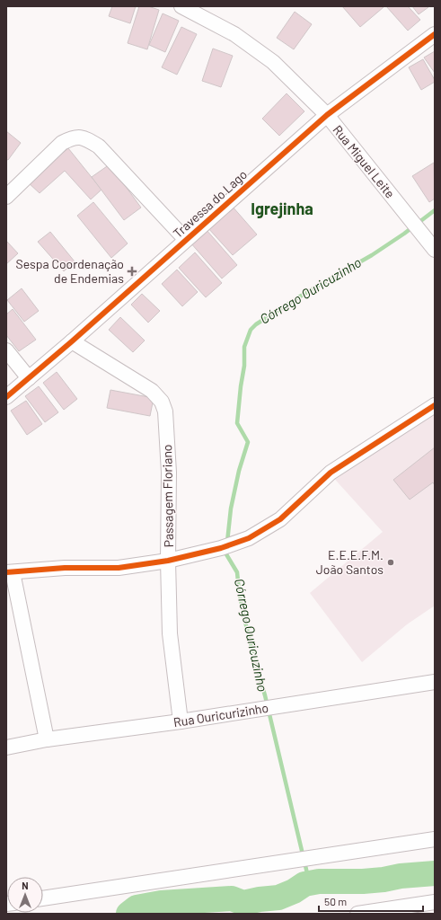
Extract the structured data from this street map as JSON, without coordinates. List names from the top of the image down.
{
  "streets": {
    "street": [
      "Rua Miguel Leite",
      "Travessa do Lago",
      "Passagem Floriano",
      "Rua Ouricurizinho"
    ]
  },
  "crossings": [
    ["Rua Miguel Leite", "Travessa do Lago"],
    ["Travessa do Lago", "Passagem Floriano"],
    ["Passagem Floriano", "Rua Ouricurizinho"]
  ],
  "districts": ["Igrejinha"],
  "water": ["Córrego Ouricuzinho"],
  "places": {
    "health": ["Sespa Coordenação de Endemias"],
    "other": ["E.E.E.F.M. João Santos"]
  },
  "scale_bar": "50 m",
  "north": "top"
}
